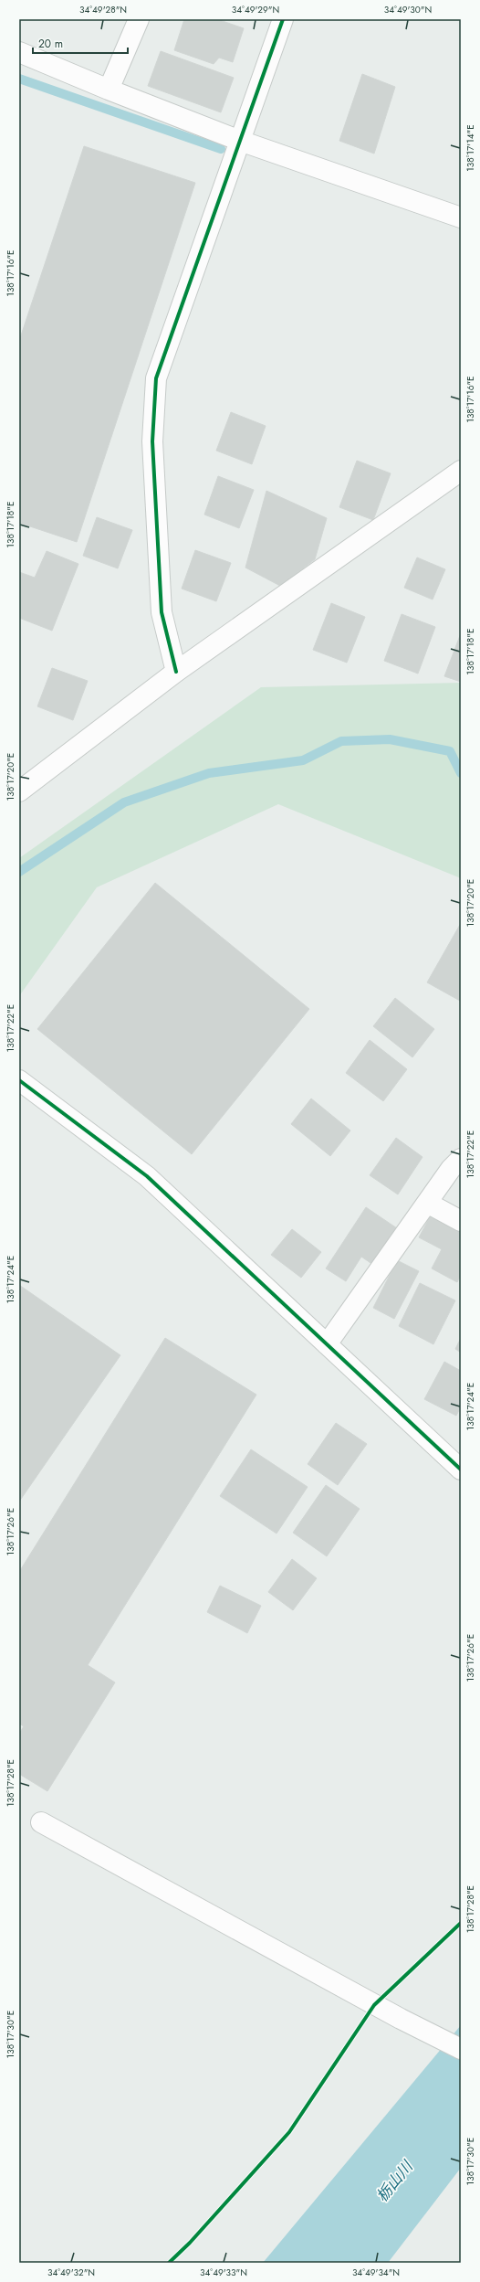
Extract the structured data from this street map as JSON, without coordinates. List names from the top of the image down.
{
  "water": ["栃山川"],
  "scale_bar": "20 m",
  "coordinates": [
    "34°49'28\"N",
    "34°49'29\"N",
    "34°49'30\"N",
    "138°17'14\"E",
    "138°17'16\"E",
    "138°17'18\"E",
    "138°17'20\"E",
    "138°17'22\"E",
    "138°17'24\"E",
    "138°17'26\"E",
    "138°17'28\"E",
    "138°17'30\"E",
    "34°49'32\"N",
    "34°49'33\"N",
    "34°49'34\"N"
  ]
}
